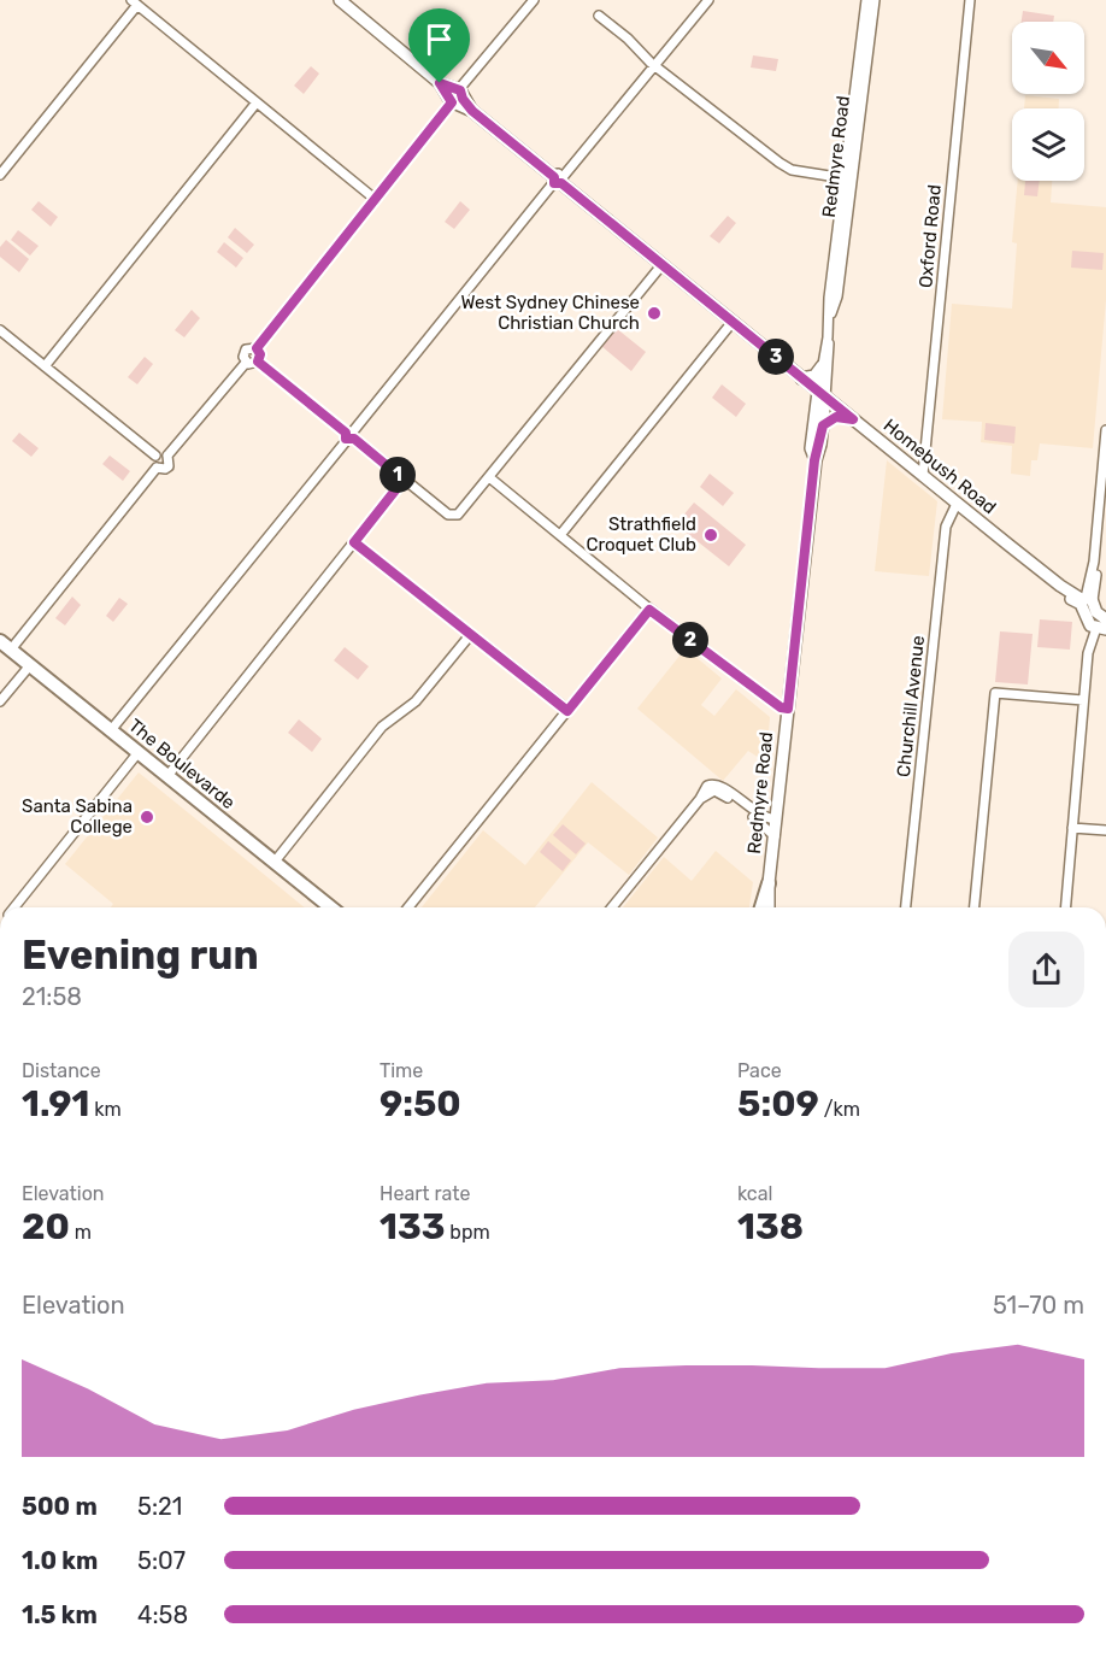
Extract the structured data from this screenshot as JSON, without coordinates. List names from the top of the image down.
{
  "streets": {
    "main road": ["Redmyre Road", "Homebush Road", "The Boulevarde"],
    "street": ["Oxford Road", "Churchill Avenue"]
  },
  "crossings": [
    ["Redmyre Road", "Homebush Road"],
    ["Oxford Road", "Homebush Road"],
    ["Homebush Road", "Churchill Avenue"]
  ],
  "places": ["West Sydney Chinese Christian Church", "Strathfield Croquet Club", "Santa Sabina College"],
  "north": "bottom right",
  "page": {
    "pins": ["3", "1", "2"],
    "heading": ["Evening run", "21:58"],
    "stats": [
      ["Distance", "1.91 km"],
      ["Time", "9:50"],
      ["Pace", "5:09 /km"],
      ["Elevation", "20 m"],
      ["Heart rate", "133 bpm"],
      ["kcal", "138"]
    ],
    "chart": ["Elevation", "51–70 m"],
    "list": [
      {
        "name": "500 m",
        "note": "5:21"
      },
      {
        "name": "1.0 km",
        "note": "5:07"
      },
      {
        "name": "1.5 km",
        "note": "4:58"
      }
    ]
  }
}
